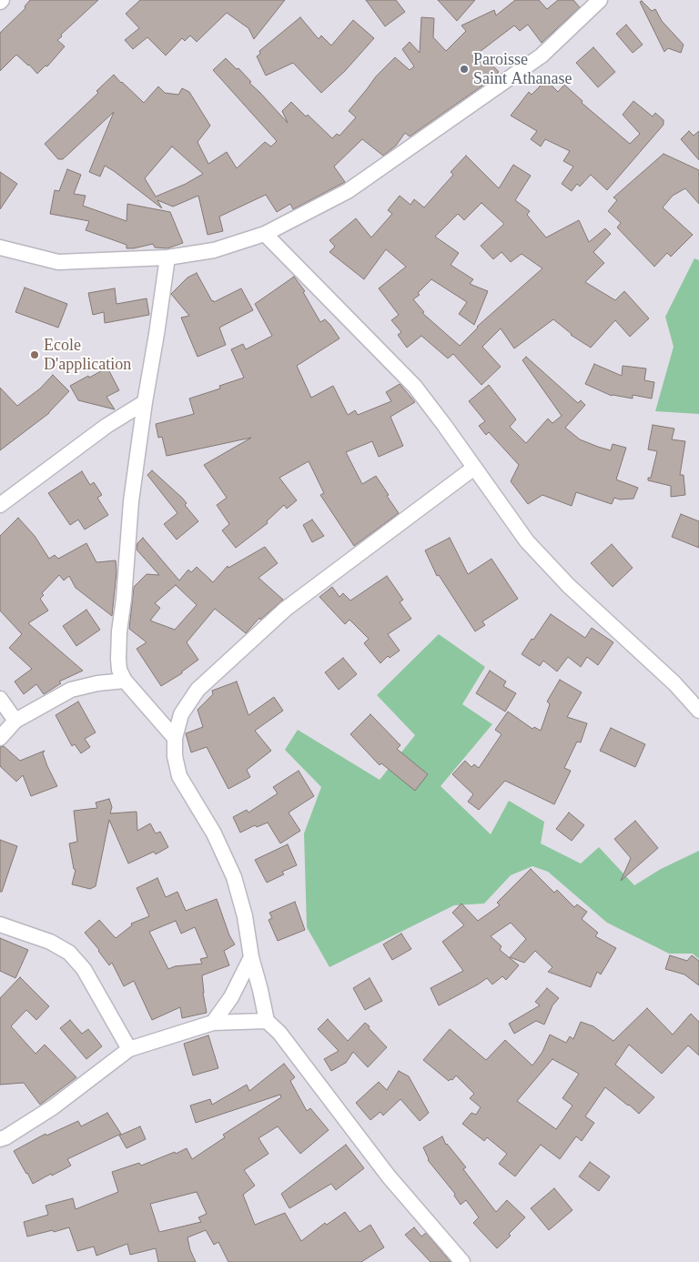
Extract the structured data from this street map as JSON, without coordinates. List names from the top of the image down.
{
  "places": ["Paroisse Saint Athanase", "Ecole D'application"]
}
